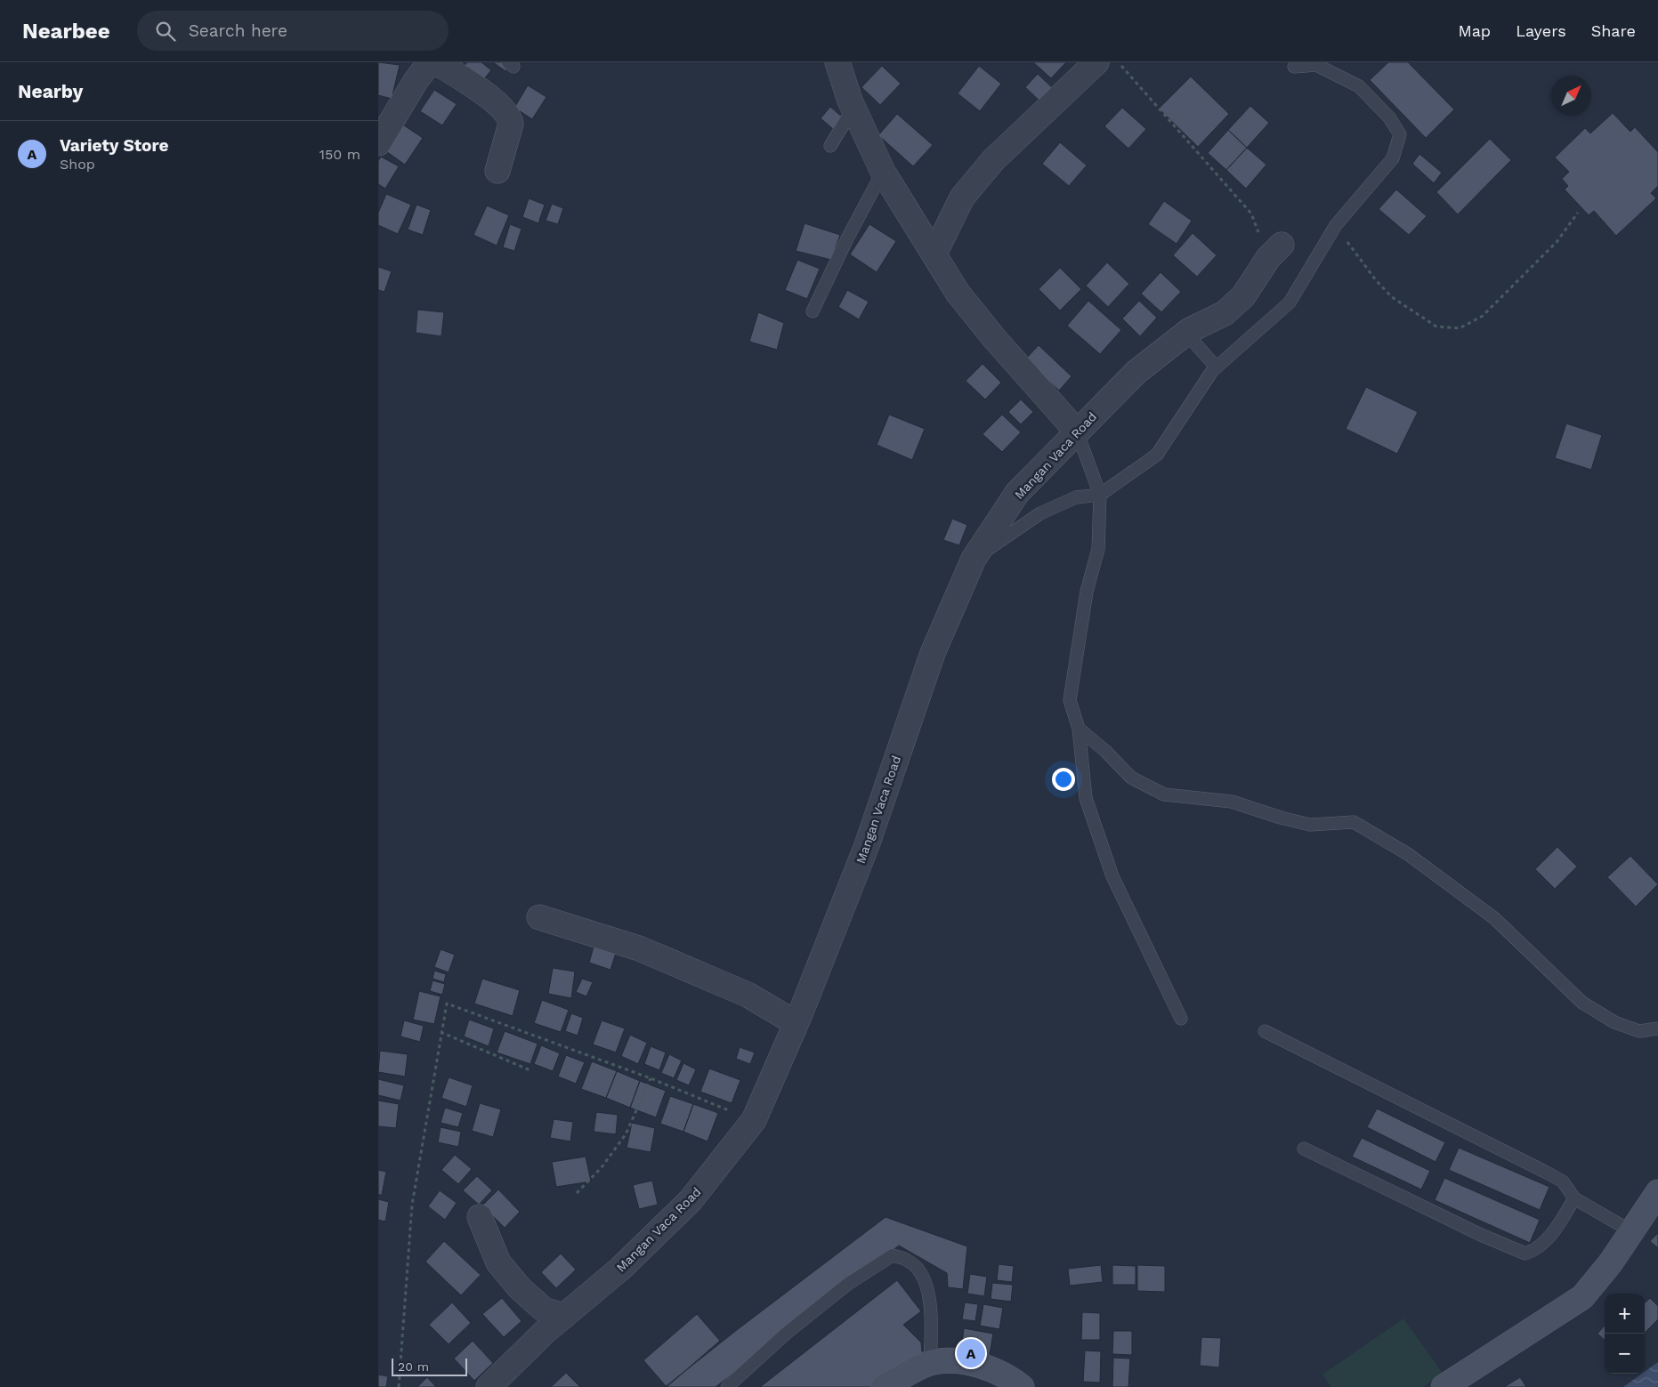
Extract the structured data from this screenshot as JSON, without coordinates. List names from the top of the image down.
{
  "streets": {
    "street": ["Mangan Vaca Road"]
  },
  "scale_bar": "20 m",
  "north": "top right",
  "page": {
    "header": "Nearbee",
    "search": "Search here",
    "nav": ["Map", "Layers", "Share"],
    "heading": "Nearby",
    "list": [
      {
        "mark": "A",
        "name": "Variety Store",
        "note": "Shop",
        "value": "150 m"
      }
    ],
    "map_buttons": ["+", "−"],
    "pins": "A",
    "scale": "20 m"
  }
}
